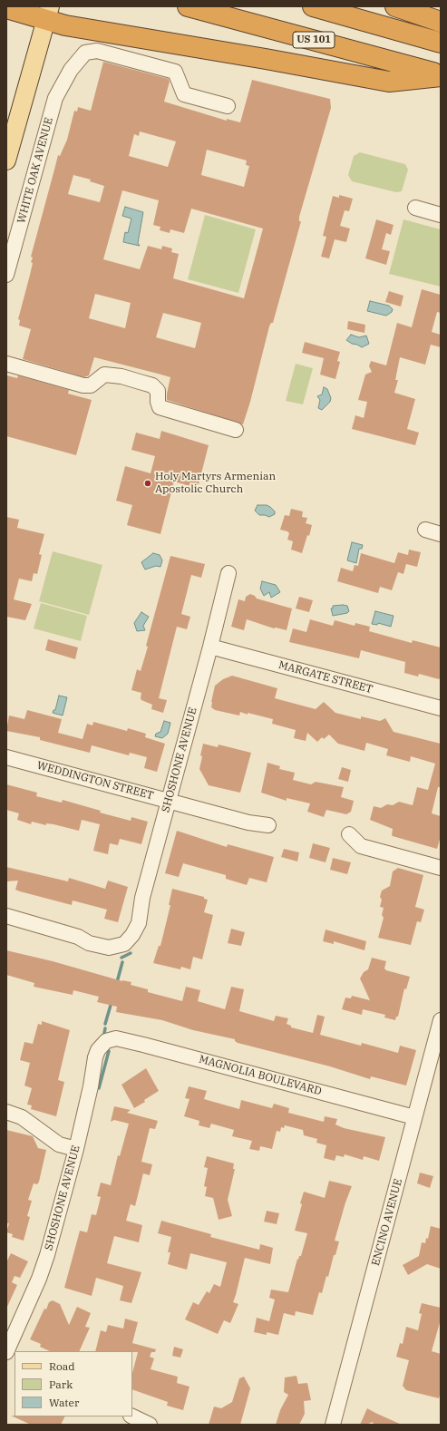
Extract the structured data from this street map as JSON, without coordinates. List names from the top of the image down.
{
  "streets": {
    "highway": ["US 101"],
    "street": [
      "WHITE OAK AVENUE",
      "MARGATE STREET",
      "SHOSHONE AVENUE",
      "WEDDINGTON STREET",
      "MAGNOLIA BOULEVARD",
      "ENCINO AVENUE"
    ]
  },
  "crossings": [
    ["MARGATE STREET", "SHOSHONE AVENUE"],
    ["SHOSHONE AVENUE", "WEDDINGTON STREET"],
    ["SHOSHONE AVENUE", "MAGNOLIA BOULEVARD"],
    ["MAGNOLIA BOULEVARD", "ENCINO AVENUE"]
  ],
  "places": ["Holy Martyrs Armenian Apostolic Church"],
  "legend": ["Road", "Park", "Water"]
}
